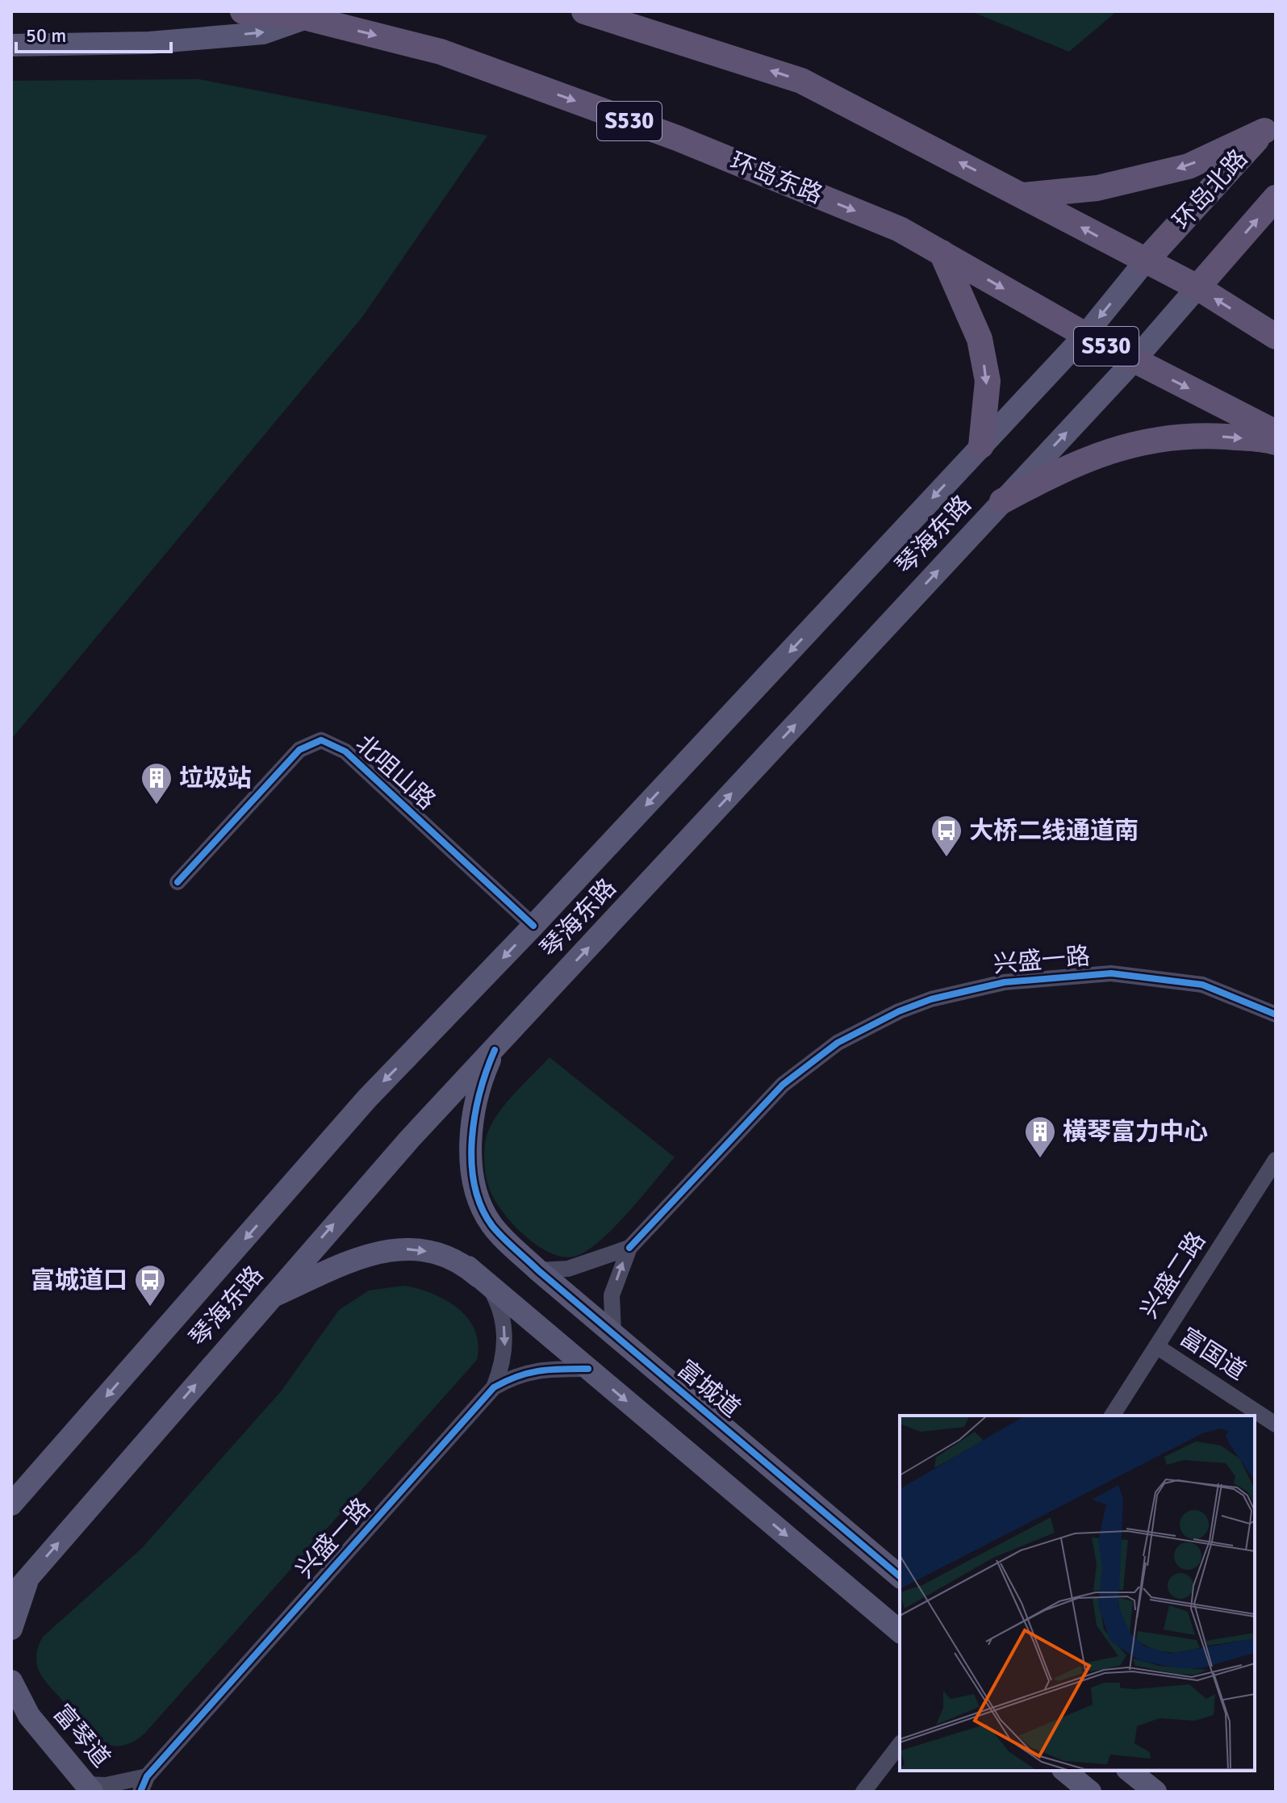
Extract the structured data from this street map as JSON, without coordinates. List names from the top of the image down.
{
  "streets": {
    "main road": [
      "S530",
      "环岛东路",
      "环岛北路",
      "琴海东路",
      "富城道",
      "富琴道"
    ],
    "street": [
      "北咀山路",
      "兴盛一路",
      "兴盛二路",
      "富国道"
    ]
  },
  "crossings": [
    ["环岛东路", "琴海东路"],
    ["环岛北路", "琴海东路"],
    ["琴海东路", "北咀山路"],
    ["琴海东路", "富城道"],
    ["兴盛一路", "富琴道"],
    ["兴盛二路", "富国道"]
  ],
  "places": {
    "building": ["垃圾站", "橫琴富力中心"],
    "bus stop": ["大桥二线通道南", "富城道口"]
  },
  "scale_bar": "50 m"
}
